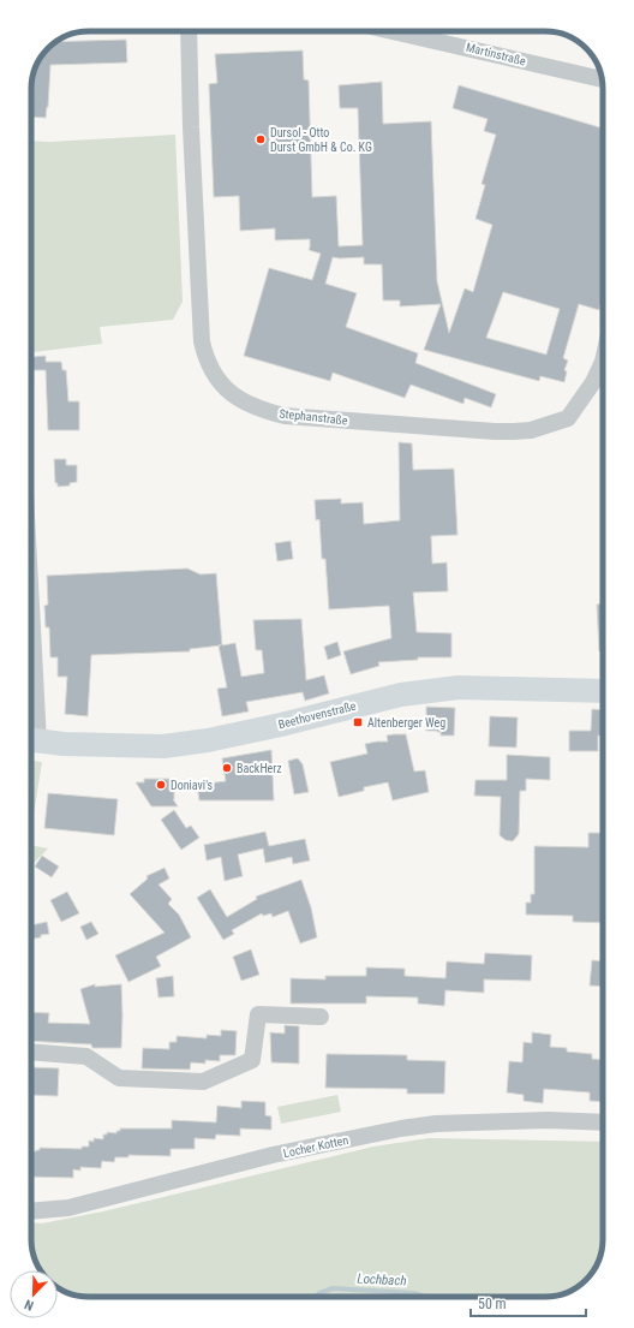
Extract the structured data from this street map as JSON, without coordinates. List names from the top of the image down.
{
  "streets": {
    "main road": ["Beethovenstraße"],
    "street": ["Martinstraße", "Stephanstraße", "Locher Kotten"]
  },
  "water": ["Lochbach"],
  "places": {
    "other": ["Dursol - Otto Durst GmbH & Co. KG", "BackHerz", "Doniavi's"],
    "transit": ["Altenberger Weg"]
  },
  "scale_bar": "50 m",
  "north": "bottom left"
}
